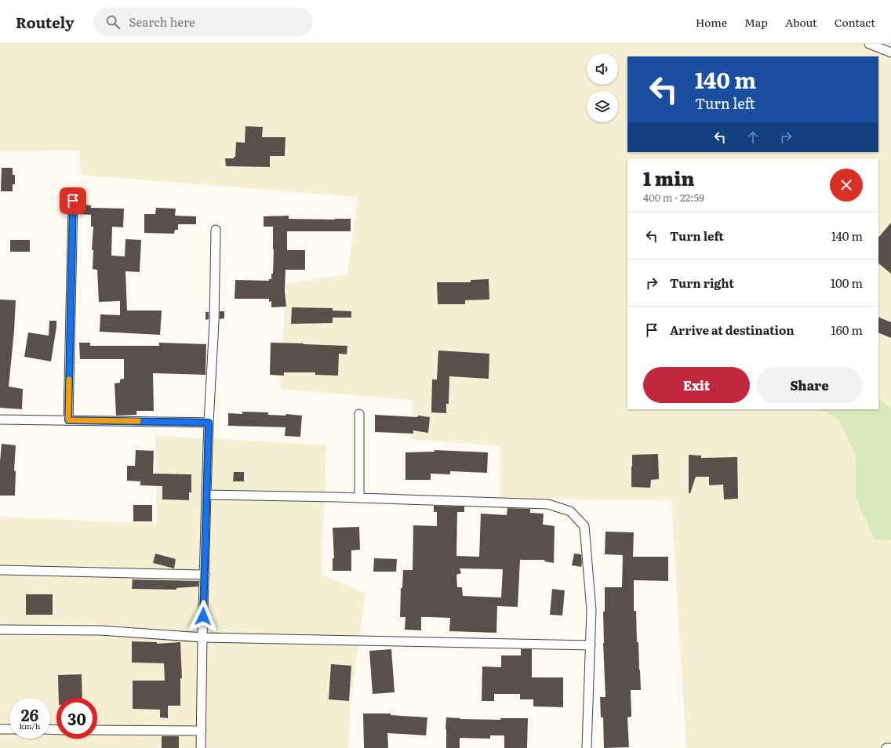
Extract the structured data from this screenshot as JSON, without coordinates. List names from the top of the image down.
{
  "page": {
    "header": "Routely",
    "search": "Search here",
    "nav": [
      "Home",
      "Map",
      "About",
      "Contact"
    ],
    "turn": ["140 m", "Turn left"],
    "heading": ["1 min", "400 m · 22:59"],
    "list": [
      {
        "name": "Turn left",
        "value": "140 m"
      },
      {
        "name": "Turn right",
        "value": "100 m"
      },
      {
        "name": "Arrive at destination",
        "value": "160 m"
      }
    ],
    "buttons": ["Exit", "Share"],
    "speed": "26 km/h",
    "limit": "30"
  }
}
